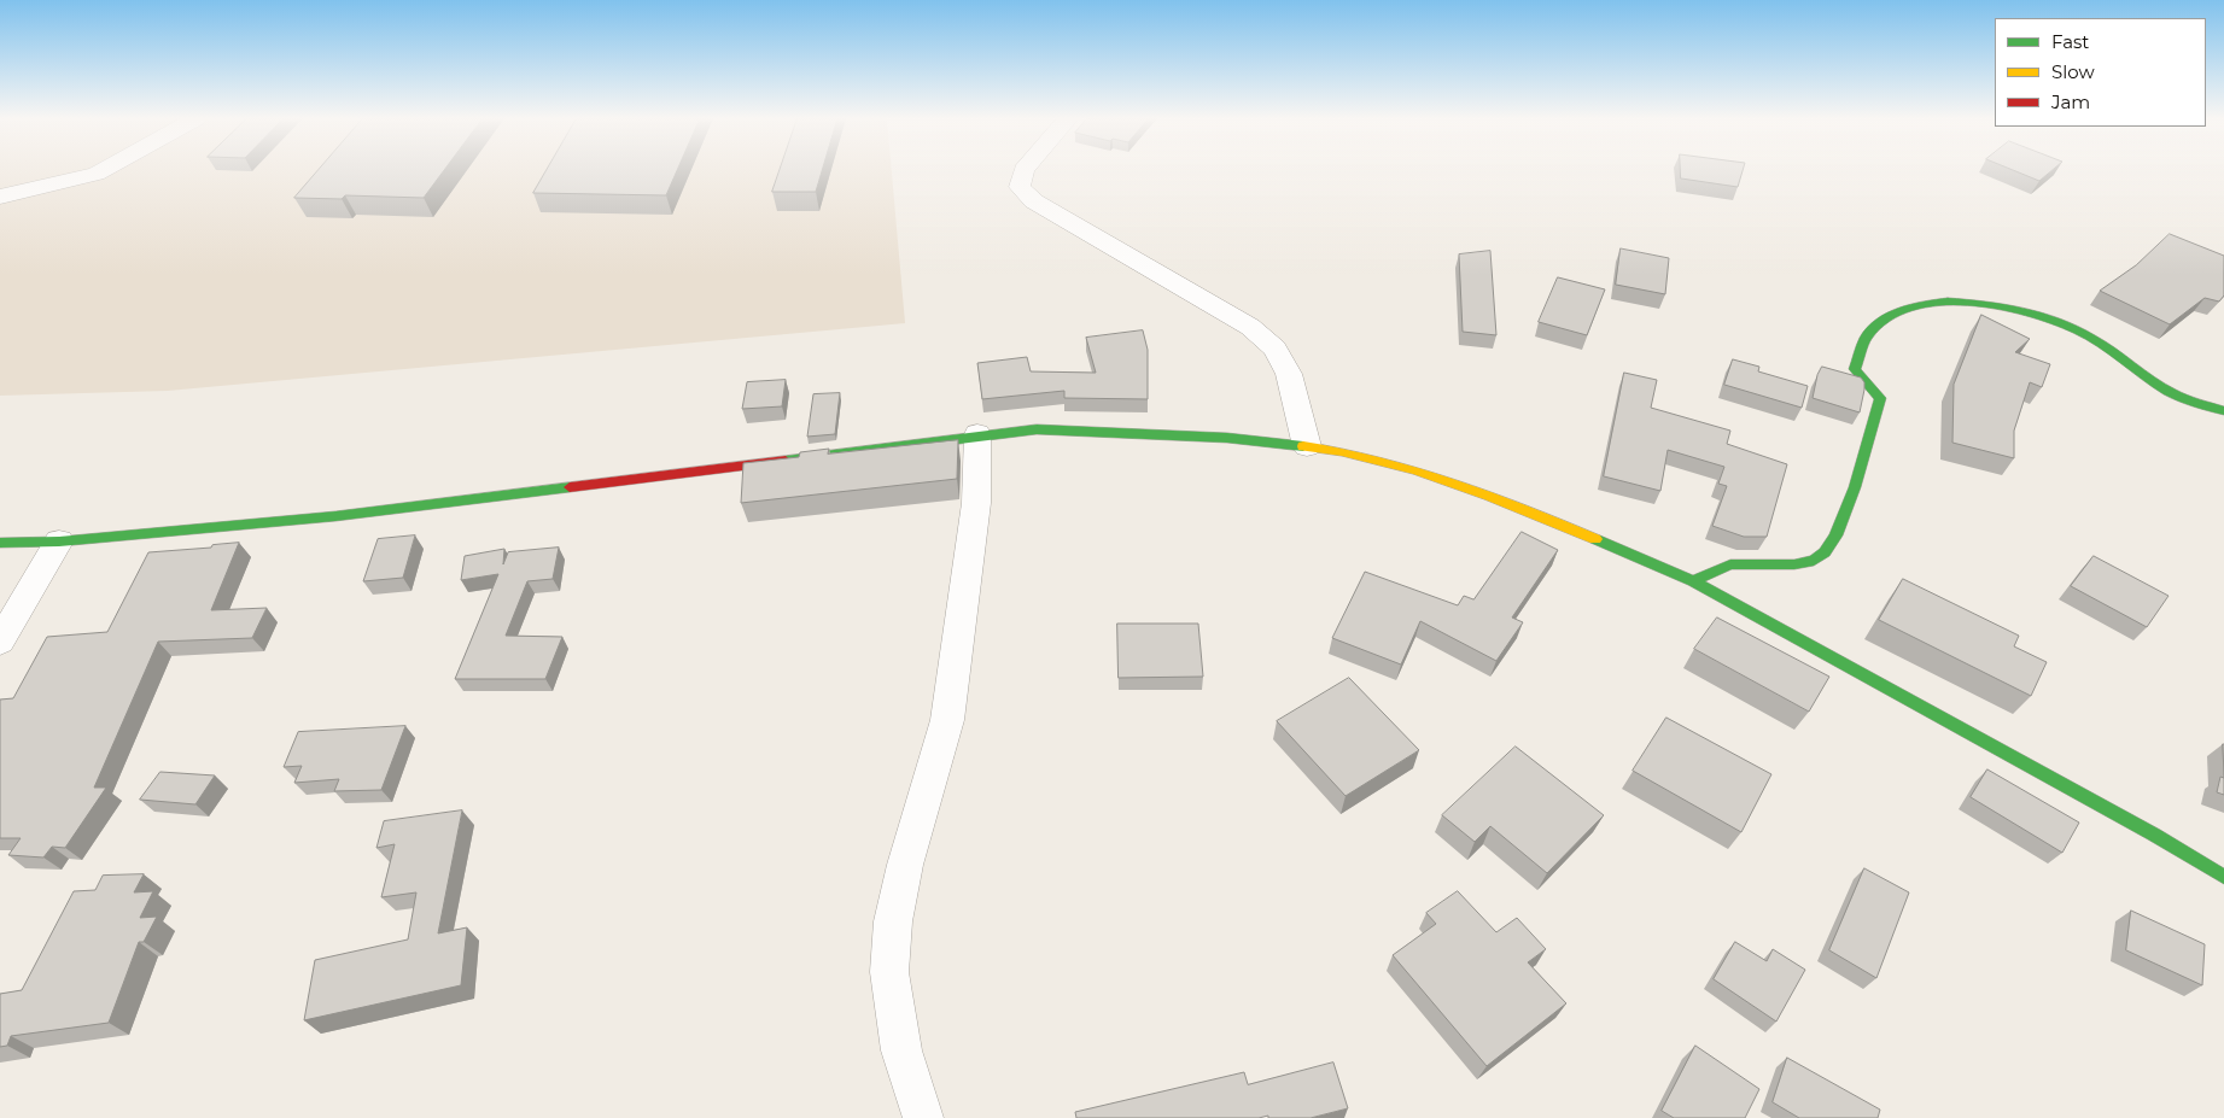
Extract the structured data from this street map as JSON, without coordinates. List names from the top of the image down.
{
  "legend": ["Fast", "Slow", "Jam"]
}
